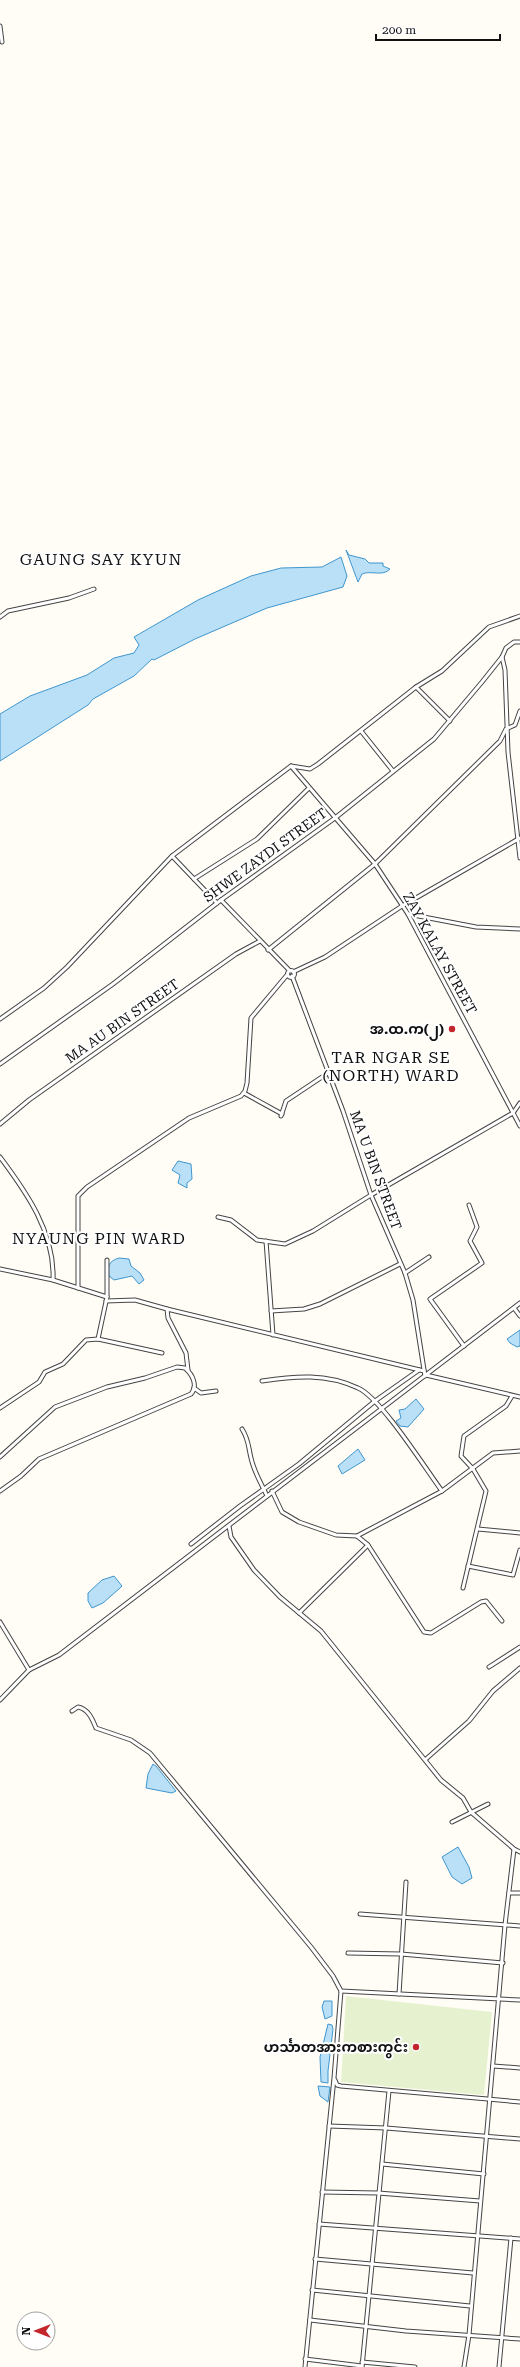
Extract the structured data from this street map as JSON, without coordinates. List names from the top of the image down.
{
  "streets": {
    "street": [
      "SHWE ZAYDI STREET",
      "ZAY KALAY STREET",
      "MA AU BIN STREET",
      "MA U BIN STREET"
    ]
  },
  "crossings": [
    ["SHWE ZAYDI STREET", "ZAY KALAY STREET"]
  ],
  "districts": ["GAUNG SAY KYUN", "TAR NGAR SE (NORTH) WARD", "NYAUNG PIN WARD"],
  "places": ["အ.ထ.က(၂)", "ဟင်္သာတအားကစားကွင်း"],
  "scale_bar": "200 m",
  "north": "left"
}
